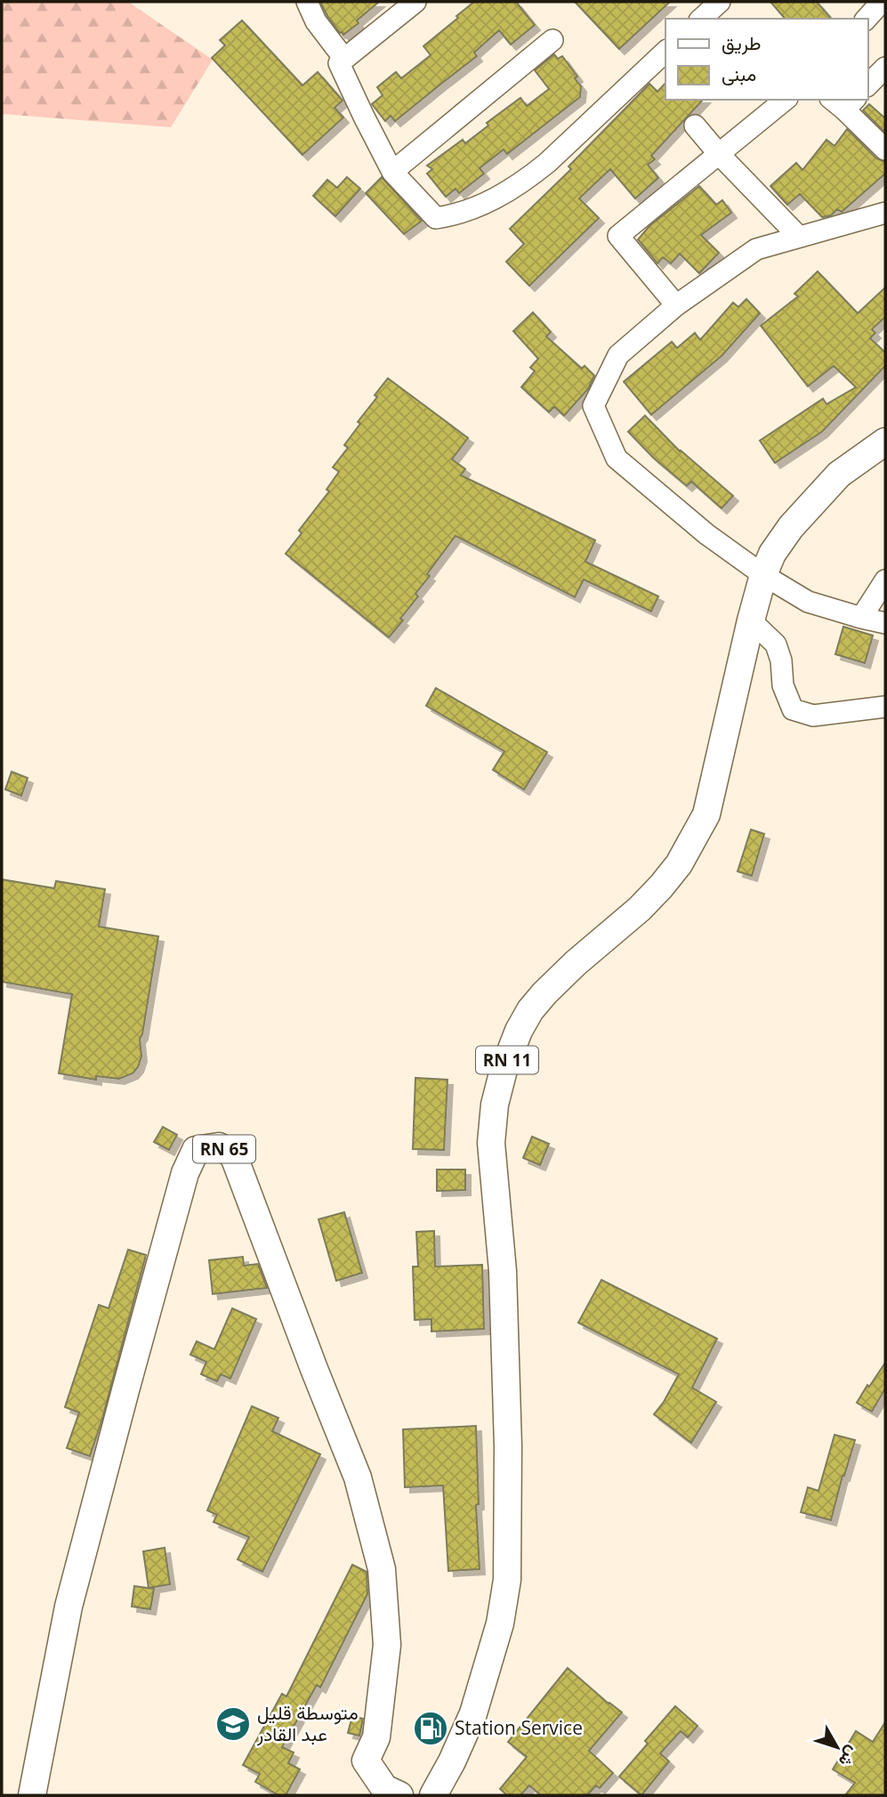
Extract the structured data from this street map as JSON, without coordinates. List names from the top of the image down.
{
  "streets": {
    "main road": ["RN 11", "RN 65"]
  },
  "places": {
    "school or university": ["متوسطة قليل عبد القادر"],
    "fuel station": ["Station Service"]
  },
  "legend": ["طريق", "مبنى"],
  "north": "bottom right"
}
